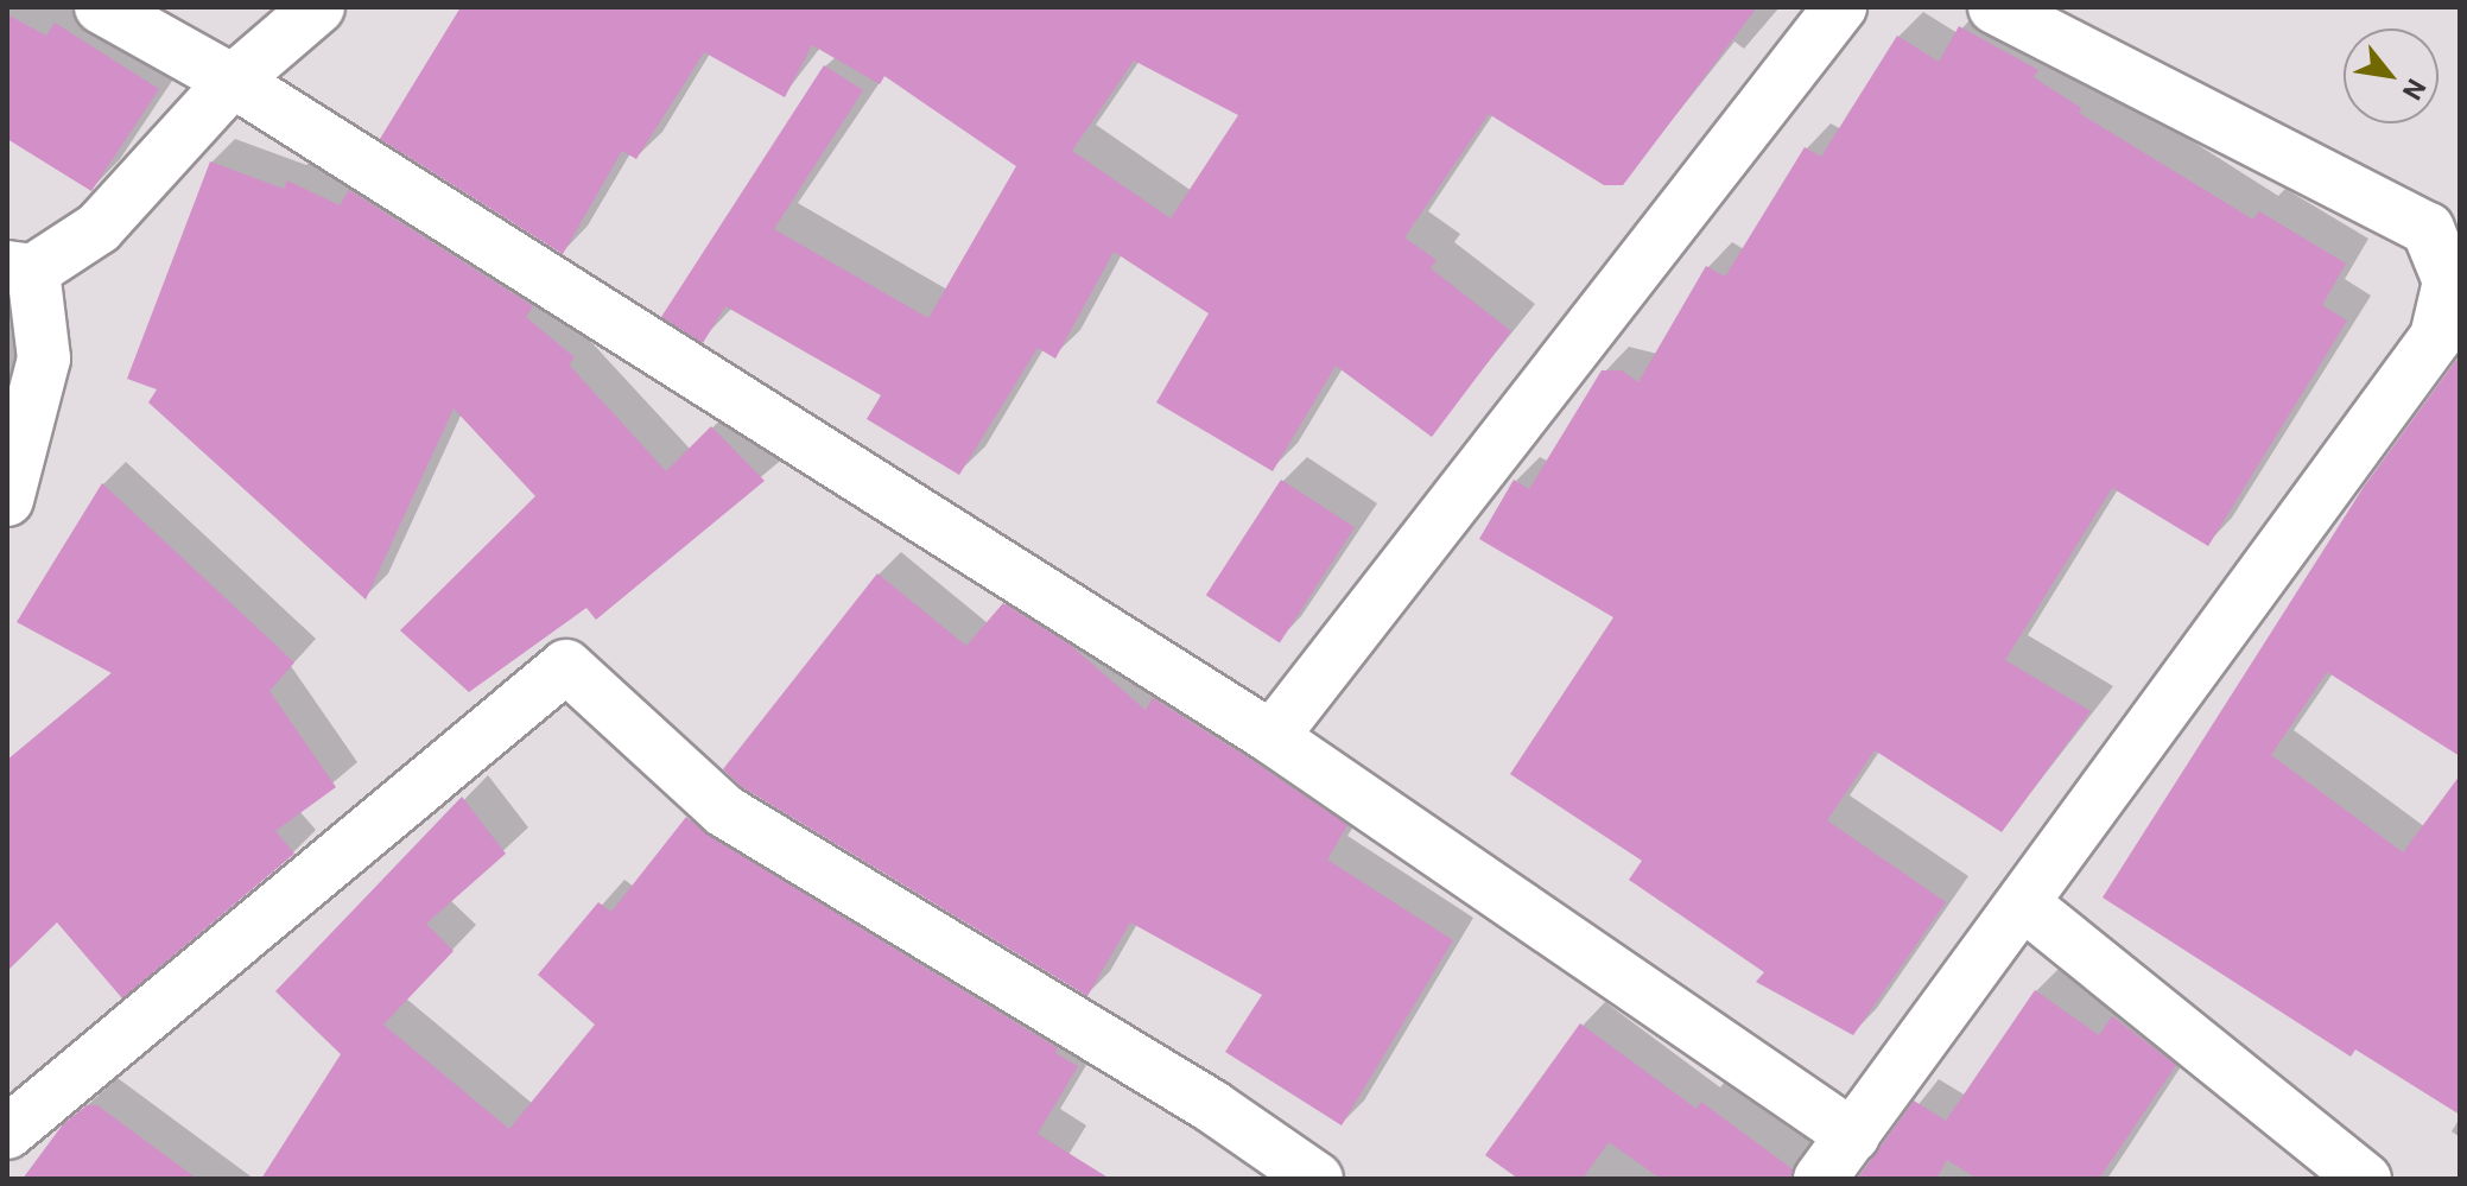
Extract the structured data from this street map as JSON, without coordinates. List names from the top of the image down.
{
  "north": "bottom right"
}
